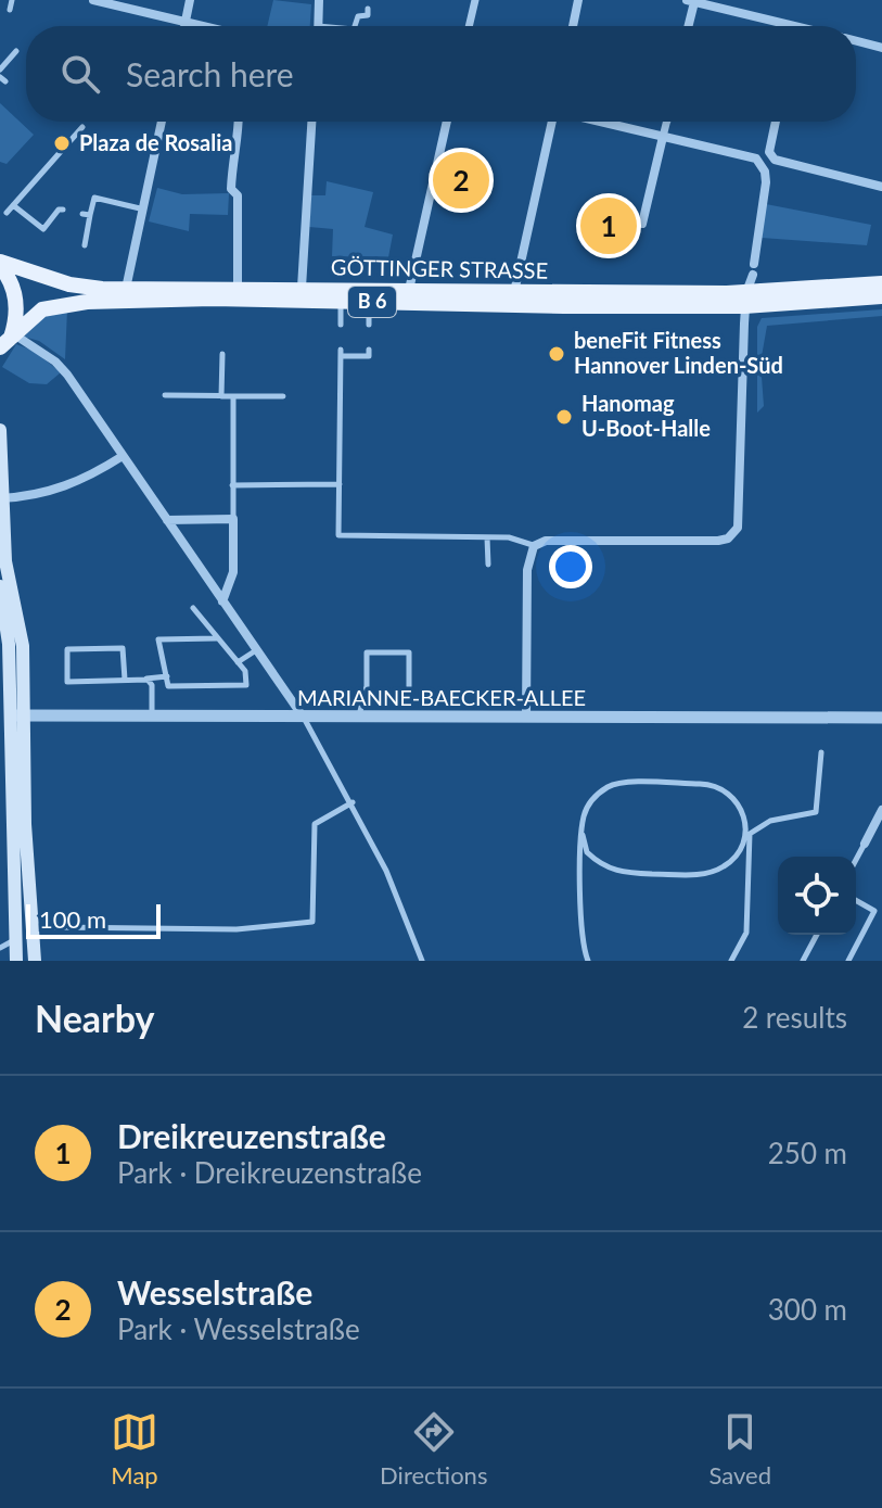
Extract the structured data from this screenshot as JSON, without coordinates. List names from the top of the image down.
{
  "streets": {
    "main road": ["GÖTTINGER STRASSE", "B 6"],
    "street": ["MARIANNE-BAECKER-ALLEE"]
  },
  "crossings": [
    ["GÖTTINGER STRASSE", "B 6"]
  ],
  "places": ["Plaza de Rosalia", "beneFit Fitness Hannover Linden-Süd", "Hanomag U-Boot-Halle"],
  "scale_bar": "100 m",
  "page": {
    "search": "Search here",
    "pins": ["2", "1"],
    "scale": "100 m",
    "heading": ["Nearby", "2 results"],
    "list": [
      {
        "mark": "1",
        "name": "Dreikreuzenstraße",
        "note": "Park · Dreikreuzenstraße",
        "value": "250 m"
      },
      {
        "mark": "2",
        "name": "Wesselstraße",
        "note": "Park · Wesselstraße",
        "value": "300 m"
      }
    ],
    "nav": ["Map", "Directions", "Saved"]
  }
}
